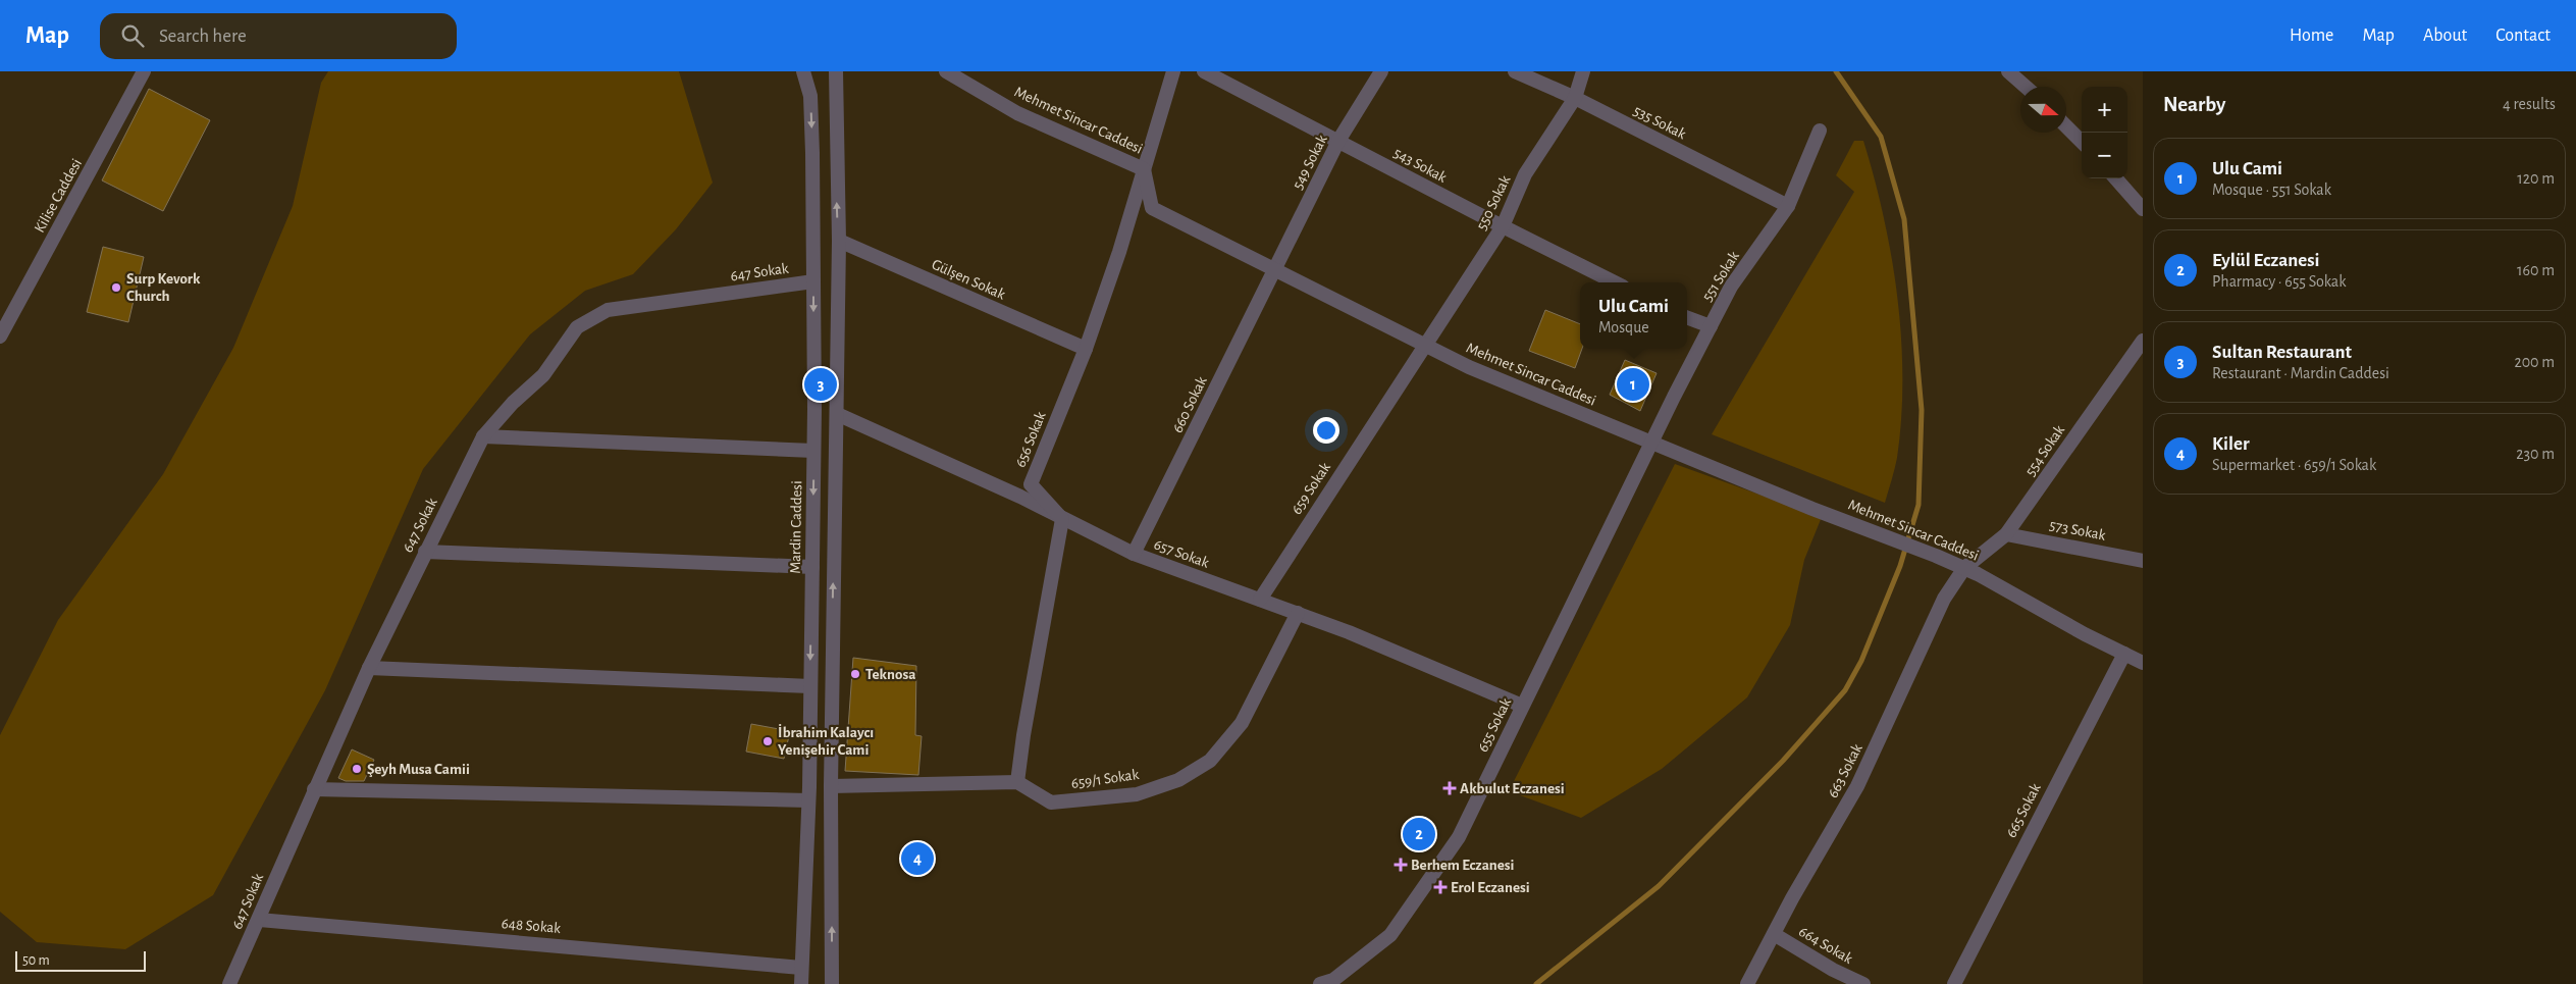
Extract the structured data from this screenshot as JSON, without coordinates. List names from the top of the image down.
{
  "streets": {
    "street": [
      "Mehmet Sincar Caddesi",
      "535 Sokak",
      "549 Sokak",
      "543 Sokak",
      "Kilise Caddesi",
      "550 Sokak",
      "647 Sokak",
      "551 Sokak",
      "Gülşen Sokak",
      "660 Sokak",
      "656 Sokak",
      "554 Sokak",
      "659 Sokak",
      "Mardin Caddesi",
      "573 Sokak",
      "657 Sokak",
      "655 Sokak",
      "663 Sokak",
      "659/1 Sokak",
      "665 Sokak",
      "648 Sokak",
      "664 Sokak"
    ]
  },
  "crossings": [
    ["Mehmet Sincar Caddesi", "549 Sokak"],
    ["Mehmet Sincar Caddesi", "550 Sokak"],
    ["Mehmet Sincar Caddesi", "551 Sokak"],
    ["Mehmet Sincar Caddesi", "660 Sokak"],
    ["Mehmet Sincar Caddesi", "656 Sokak"],
    ["Mehmet Sincar Caddesi", "554 Sokak"],
    ["Mehmet Sincar Caddesi", "659 Sokak"],
    ["Mehmet Sincar Caddesi", "655 Sokak"],
    ["Mehmet Sincar Caddesi", "663 Sokak"],
    ["Mehmet Sincar Caddesi", "665 Sokak"],
    ["535 Sokak", "550 Sokak"],
    ["535 Sokak", "551 Sokak"],
    ["549 Sokak", "543 Sokak"],
    ["549 Sokak", "660 Sokak"],
    ["543 Sokak", "550 Sokak"],
    ["550 Sokak", "659 Sokak"],
    ["647 Sokak", "Mardin Caddesi"],
    ["647 Sokak", "648 Sokak"],
    ["551 Sokak", "655 Sokak"],
    ["Gülşen Sokak", "656 Sokak"],
    ["660 Sokak", "657 Sokak"],
    ["656 Sokak", "657 Sokak"],
    ["554 Sokak", "573 Sokak"],
    ["554 Sokak", "663 Sokak"],
    ["659 Sokak", "657 Sokak"],
    ["Mardin Caddesi", "648 Sokak"],
    ["657 Sokak", "655 Sokak"],
    ["657 Sokak", "659/1 Sokak"],
    ["663 Sokak", "664 Sokak"]
  ],
  "places": {
    "other": [
      "Surp Kevork Church",
      "Teknosa",
      "İbrahim Kalaycı Yenişehir Cami",
      "Şeyh Musa Camii"
    ],
    "health": ["Akbulut Eczanesi", "Berhem Eczanesi", "Erol Eczanesi"]
  },
  "scale_bar": "50 m",
  "north": "right",
  "page": {
    "header": "Map",
    "search": "Search here",
    "nav": [
      "Home",
      "Map",
      "About",
      "Contact"
    ],
    "heading": ["Nearby", "4 results"],
    "map_buttons": ["+", "−"],
    "list": [
      {
        "mark": "1",
        "name": "Ulu Cami",
        "note": "Mosque · 551 Sokak",
        "value": "120 m"
      },
      {
        "mark": "2",
        "name": "Eylül Eczanesi",
        "note": "Pharmacy · 655 Sokak",
        "value": "160 m"
      },
      {
        "mark": "3",
        "name": "Sultan Restaurant",
        "note": "Restaurant · Mardin Caddesi",
        "value": "200 m"
      },
      {
        "mark": "4",
        "name": "Kiler",
        "note": "Supermarket · 659/1 Sokak",
        "value": "230 m"
      }
    ],
    "popup": ["Ulu Cami", "Mosque"],
    "pins": [
      "1",
      "3",
      "2",
      "4"
    ],
    "scale": "50 m"
  }
}
